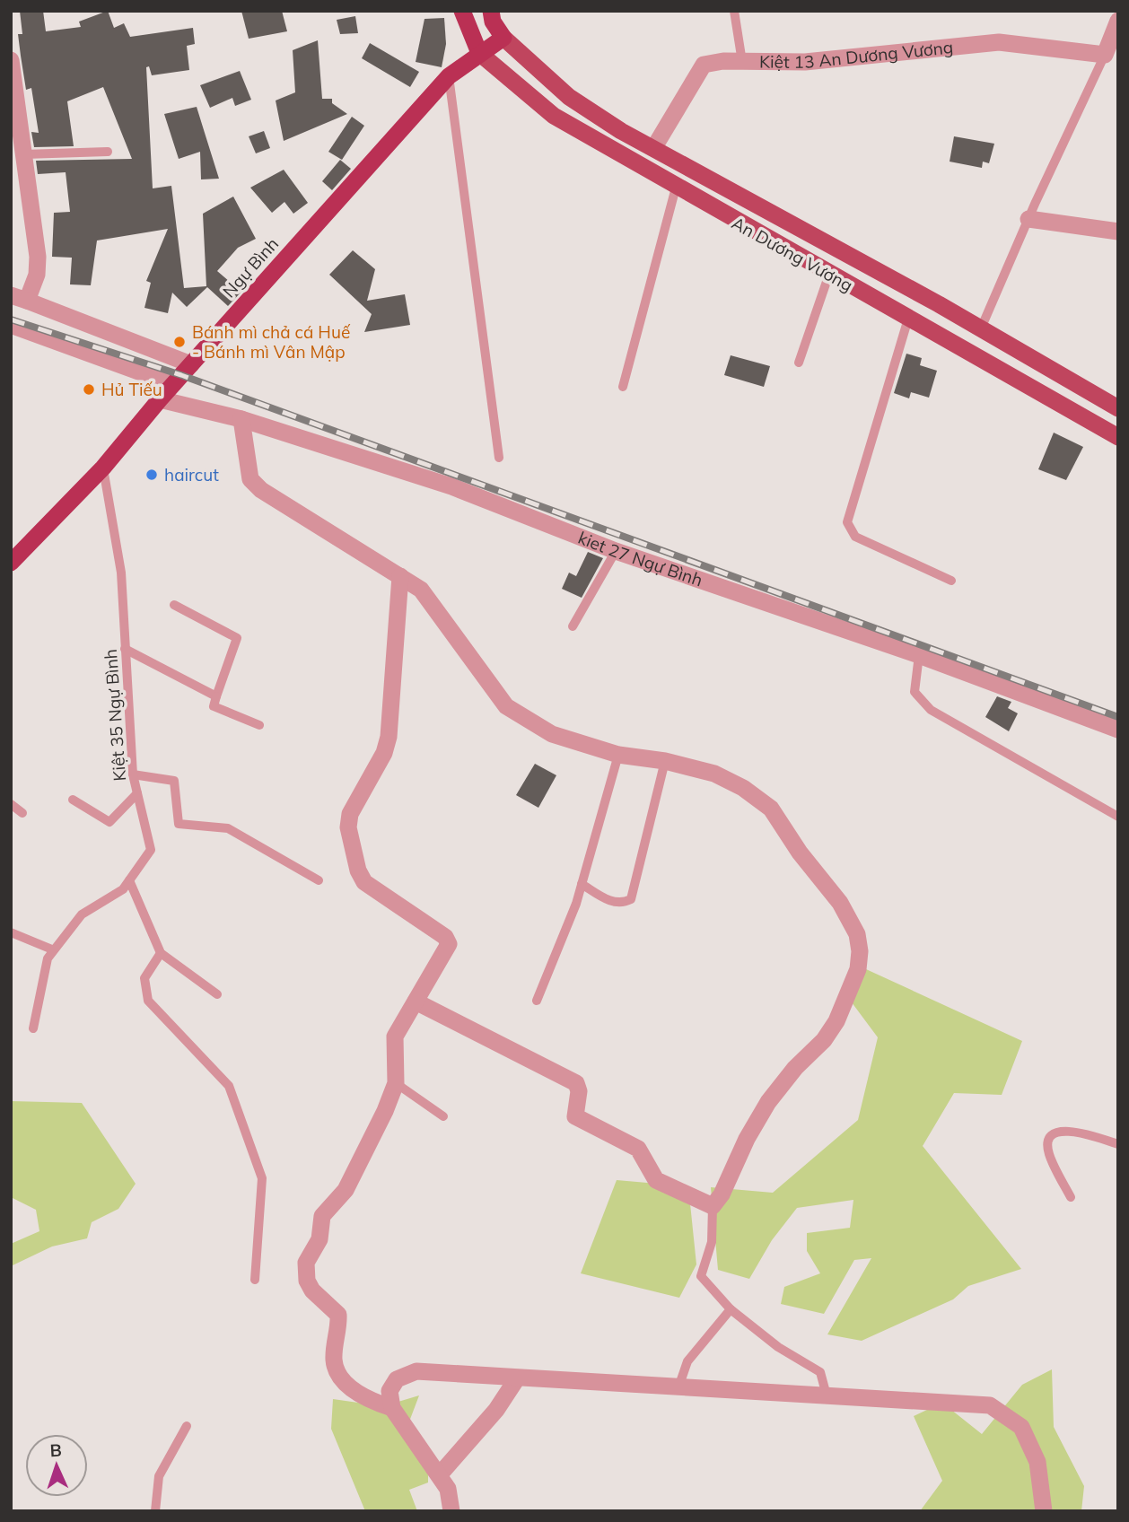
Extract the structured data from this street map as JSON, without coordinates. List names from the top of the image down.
{
  "streets": {
    "highway": ["Ngự Bình"],
    "main road": ["An Dương Vương"],
    "street": ["Kiệt 13 An Dương Vương", "kiet 27 Ngự Bình"],
    "lane": ["Kiệt 35 Ngự Bình"]
  },
  "crossings": [
    ["Kiệt 13 An Dương Vương", "An Dương Vương"],
    ["An Dương Vương", "Ngự Bình"],
    ["Ngự Bình", "kiet 27 Ngự Bình"],
    ["Ngự Bình", "Kiệt 35 Ngự Bình"]
  ],
  "places": ["Bánh mì chả cá Huế - Bánh mì Vân Mập", "Hủ Tiếu", "haircut"],
  "north": "top"
}
